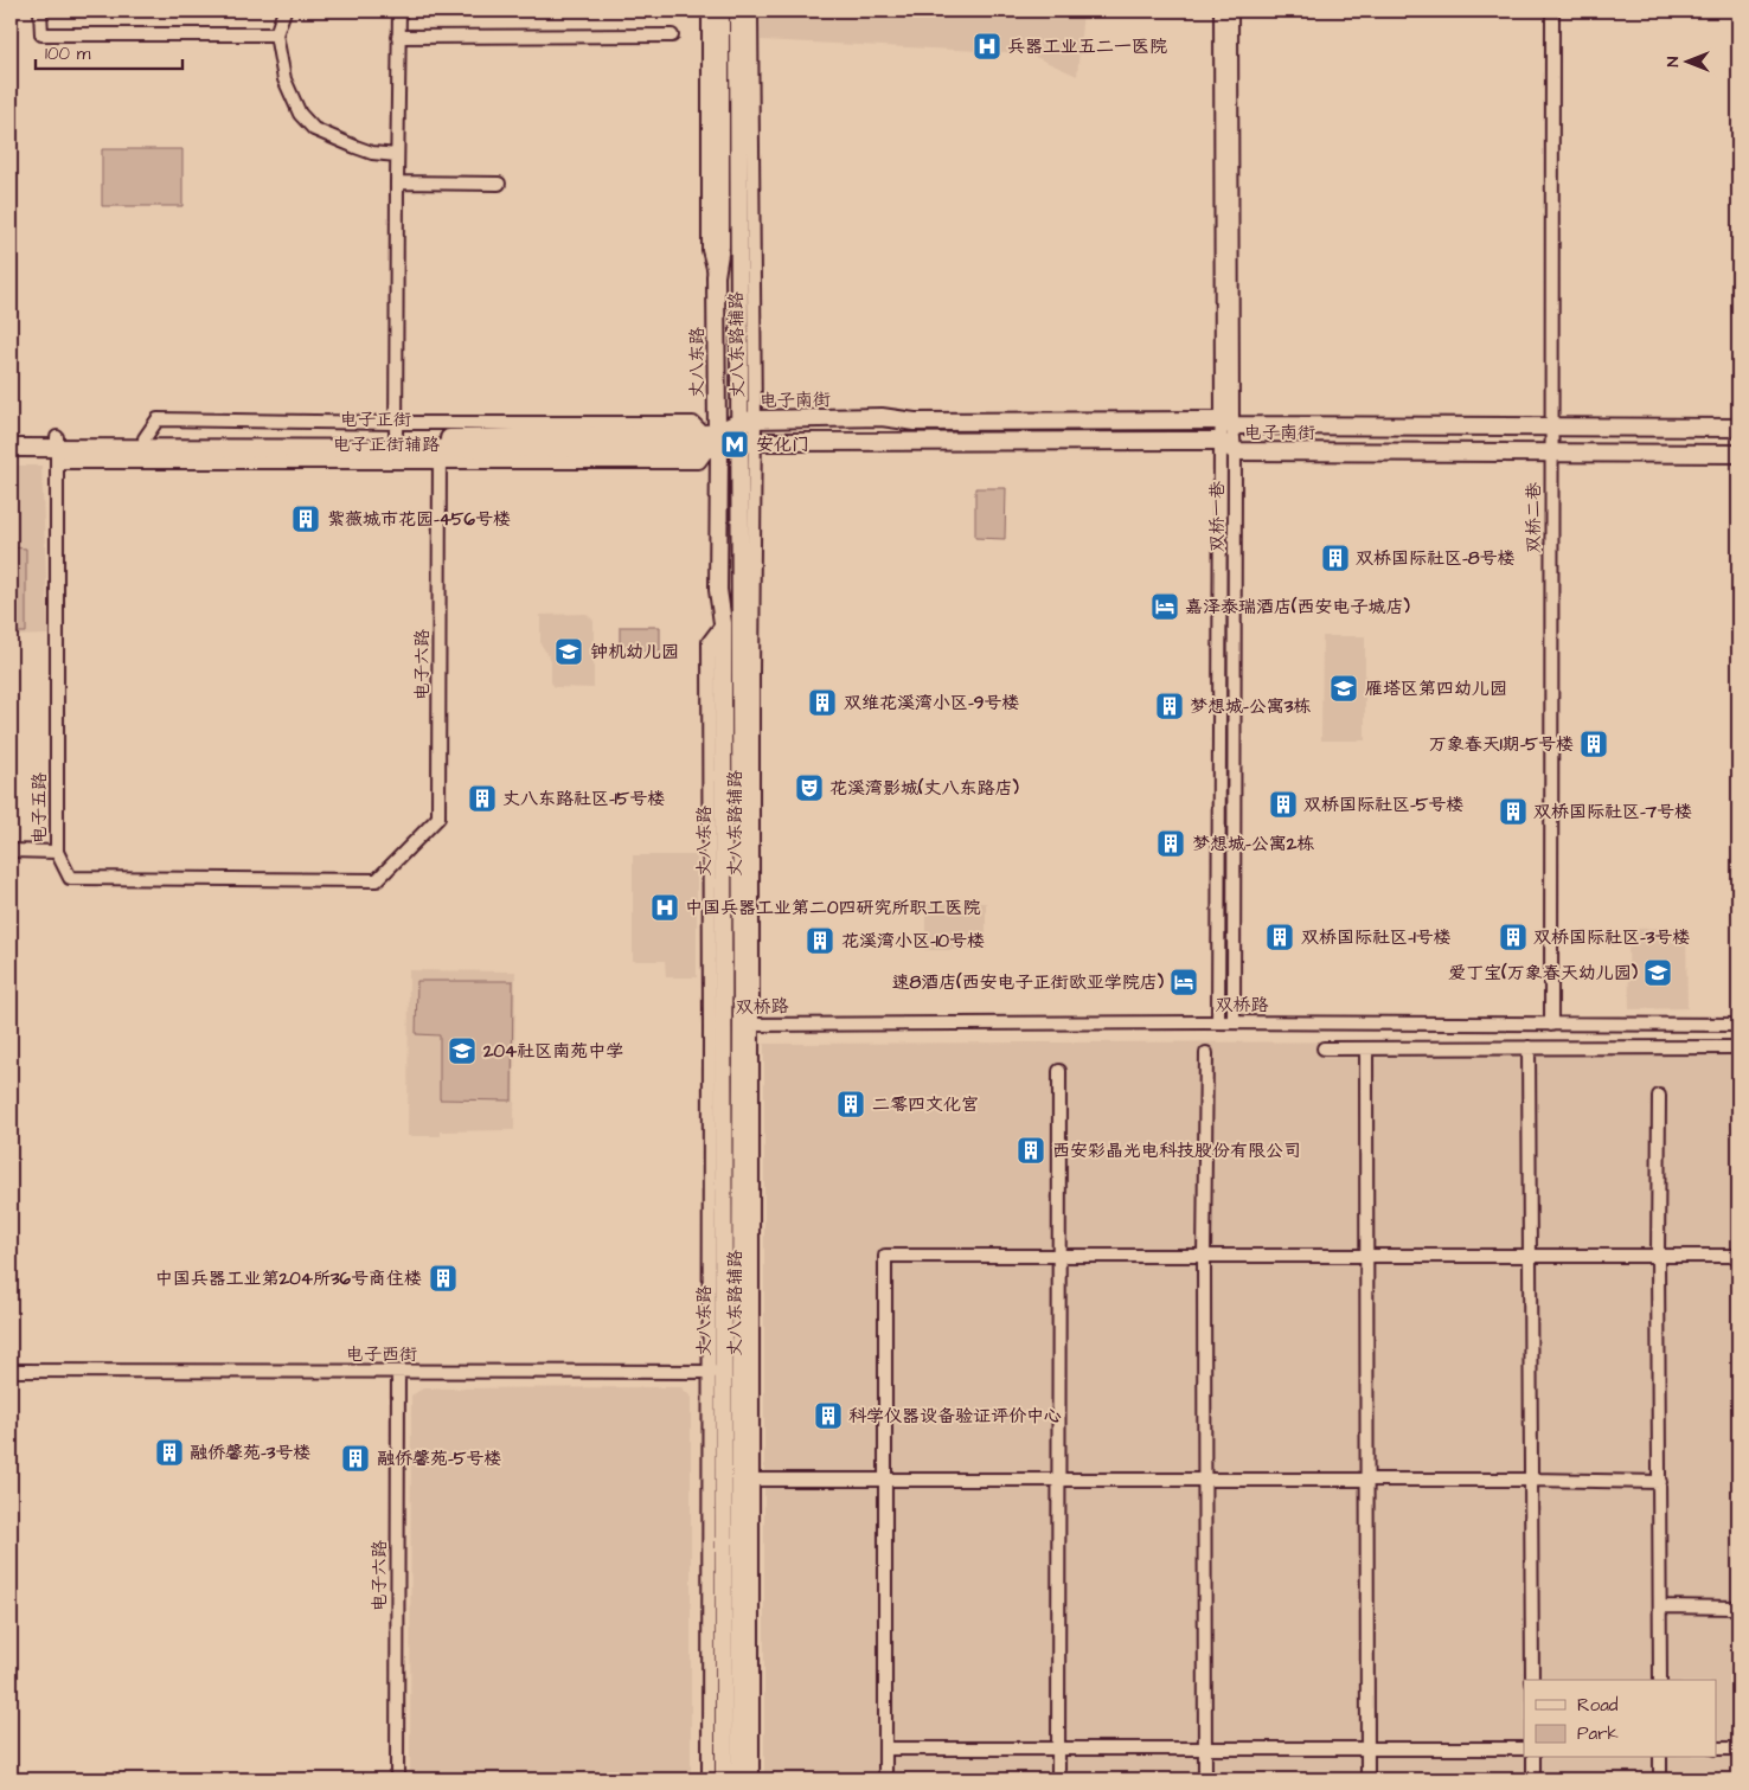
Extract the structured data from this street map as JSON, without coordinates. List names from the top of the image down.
{
  "streets": {
    "main road": ["丈八东路", "电子南街", "电子正街"],
    "street": [
      "丈八东路辅路",
      "电子正街辅路",
      "双桥一巷",
      "双桥二巷",
      "电子六路",
      "电子五路",
      "双桥路",
      "电子西街"
    ]
  },
  "crossings": [
    ["丈八东路辅路", "丈八东路"],
    ["丈八东路辅路", "电子南街"],
    ["丈八东路辅路", "电子正街"],
    ["丈八东路辅路", "电子西街"],
    ["丈八东路", "电子南街"],
    ["丈八东路", "电子正街"],
    ["丈八东路", "双桥路"],
    ["丈八东路", "电子西街"],
    ["电子南街", "电子正街"],
    ["电子南街", "双桥一巷"],
    ["电子南街", "双桥二巷"],
    ["电子正街", "电子正街辅路"],
    ["电子正街", "电子六路"],
    ["电子正街", "电子五路"],
    ["电子正街辅路", "电子六路"],
    ["电子正街辅路", "电子五路"],
    ["双桥一巷", "双桥路"],
    ["双桥二巷", "双桥路"],
    ["电子六路", "电子五路"],
    ["电子六路", "电子西街"]
  ],
  "places": {
    "hospital": ["兵器工业五二一医院", "中国兵器工业第二0四研究所职工医院"],
    "metro station": ["安化门"],
    "building": [
      "紫薇城市花园-456号楼",
      "双桥国际社区-8号楼",
      "双维花溪湾小区-9号楼",
      "梦想城-公寓3栋",
      "万象春天1期-5号楼",
      "丈八东路社区-15号楼",
      "双桥国际社区-5号楼",
      "双桥国际社区-7号楼",
      "梦想城-公寓2栋",
      "双桥国际社区-1号楼",
      "双桥国际社区-3号楼",
      "花溪湾小区-10号楼",
      "二零四文化宫",
      "西安彩晶光电科技股份有限公司",
      "中国兵器工业第204所36号商住楼",
      "科学仪器设备验证评价中心",
      "融侨馨苑-3号楼",
      "融侨馨苑-5号楼"
    ],
    "hotel": ["嘉泽泰瑞酒店(西安电子城店)", "速8酒店(西安电子正街欧亚学院店)"],
    "school or university": [
      "钟机幼儿园",
      "雁塔区第四幼儿园",
      "爱丁宝(万象春天幼儿园)",
      "204社区南苑中学"
    ],
    "theatre": ["花溪湾影城(丈八东路店)"]
  },
  "legend": ["Road", "Park"],
  "scale_bar": "100 m",
  "north": "left"
}
